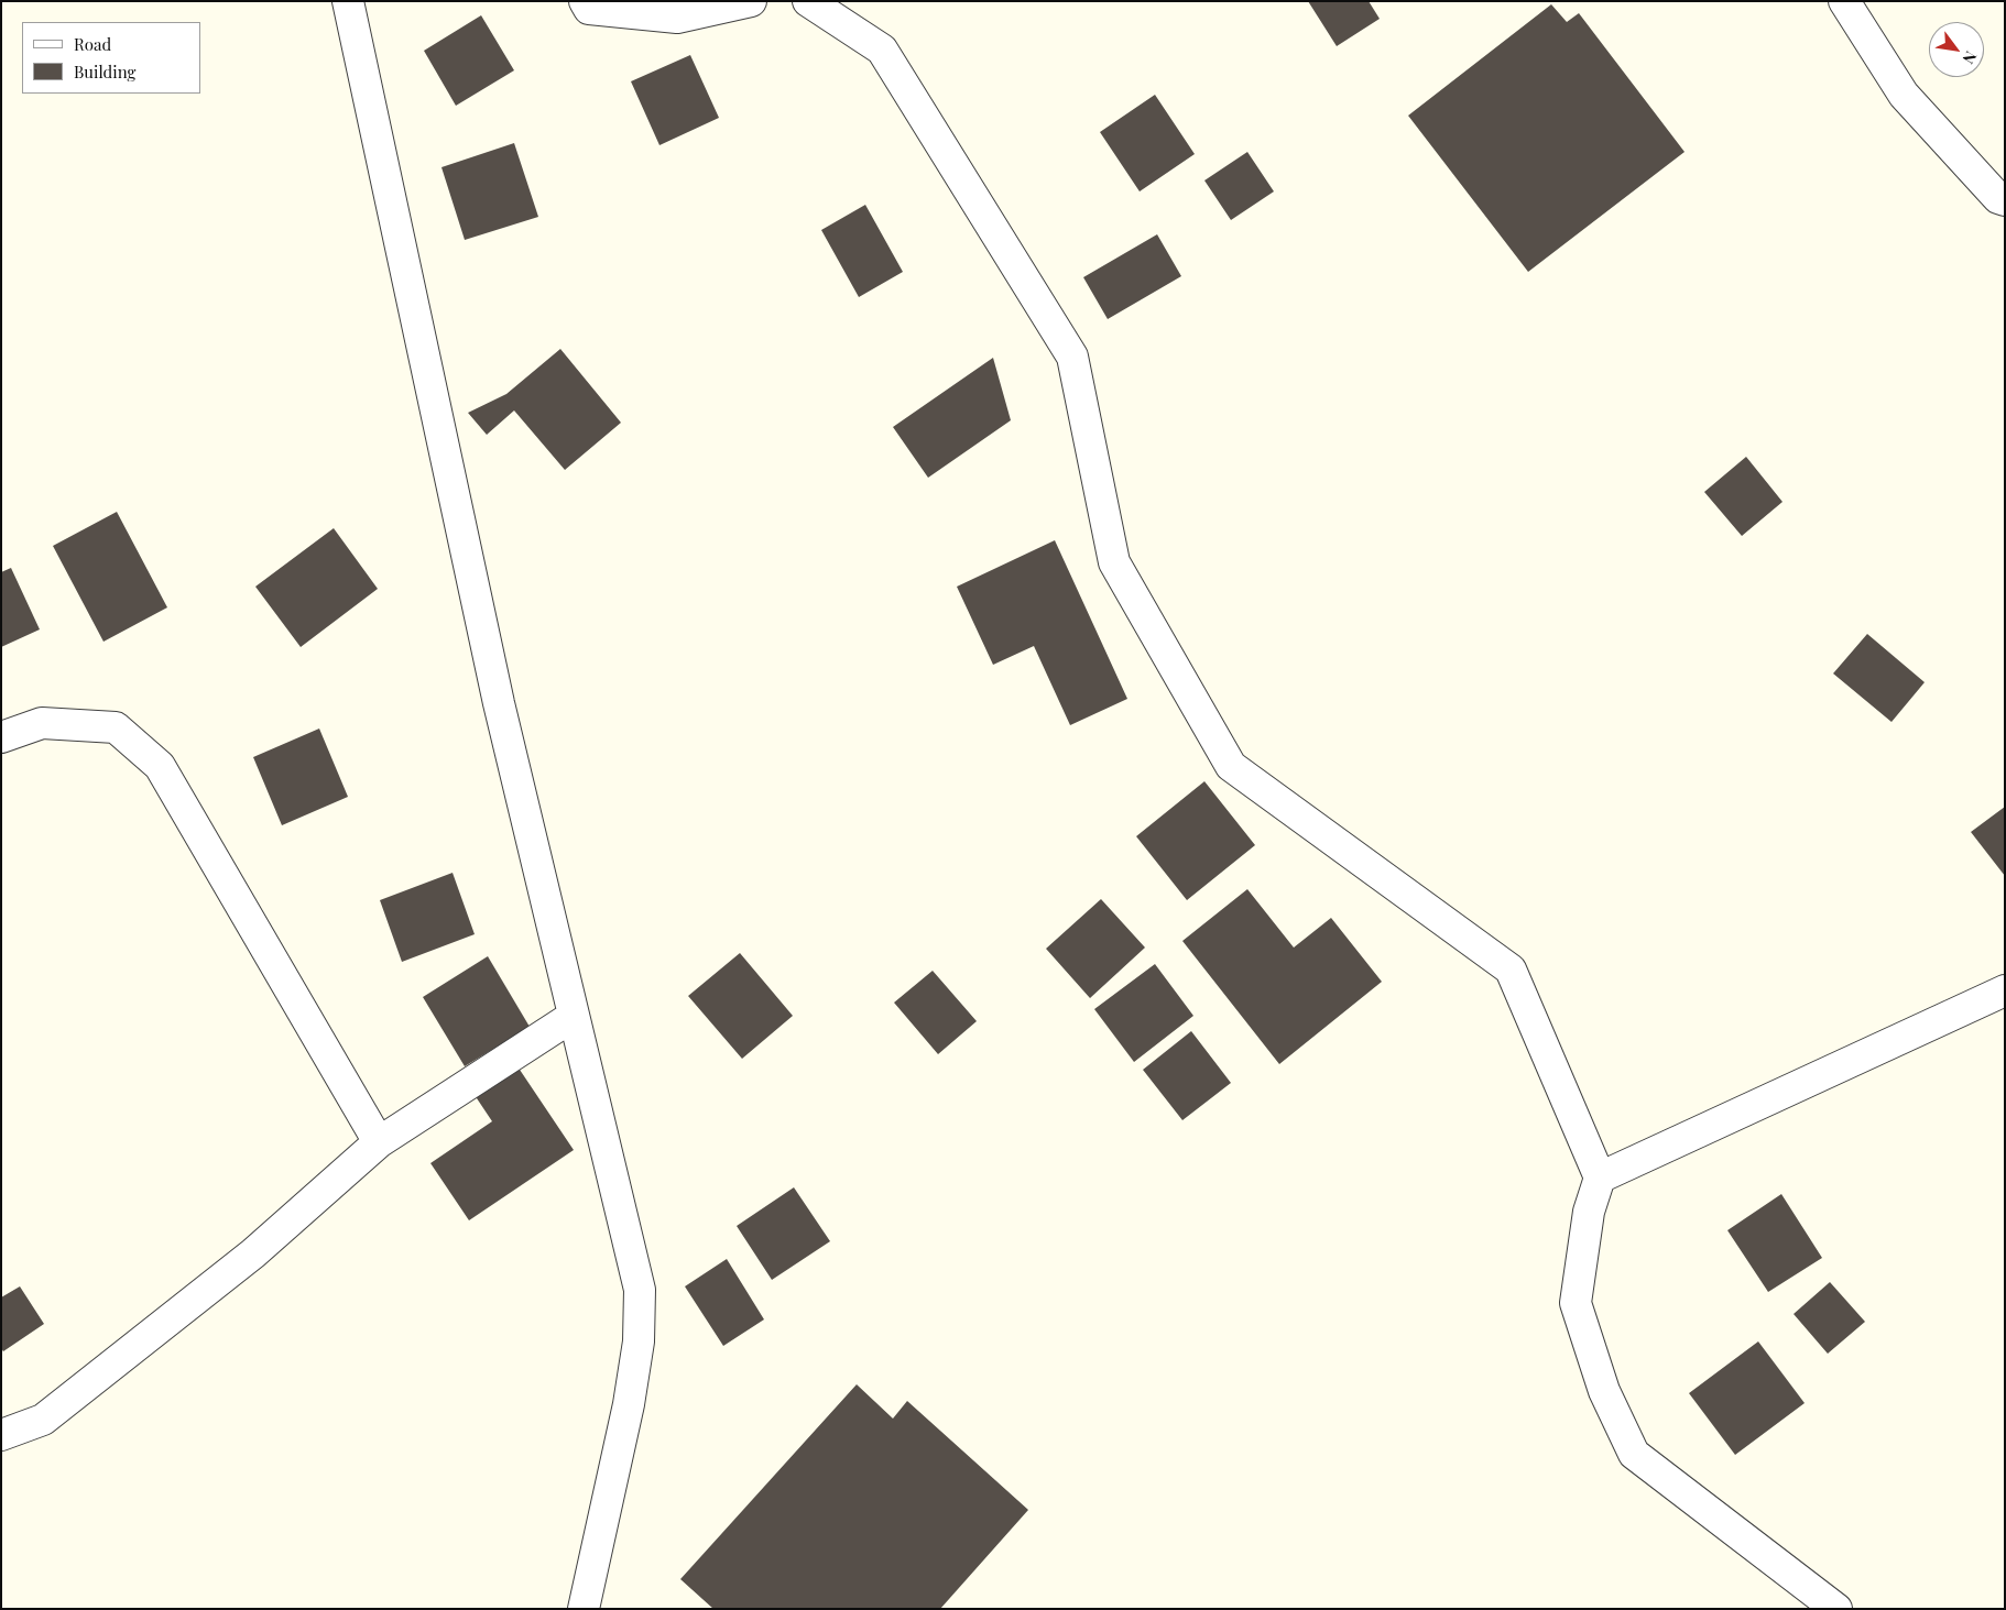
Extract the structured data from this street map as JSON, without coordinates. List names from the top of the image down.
{
  "legend": ["Road", "Building"],
  "north": "bottom right"
}
